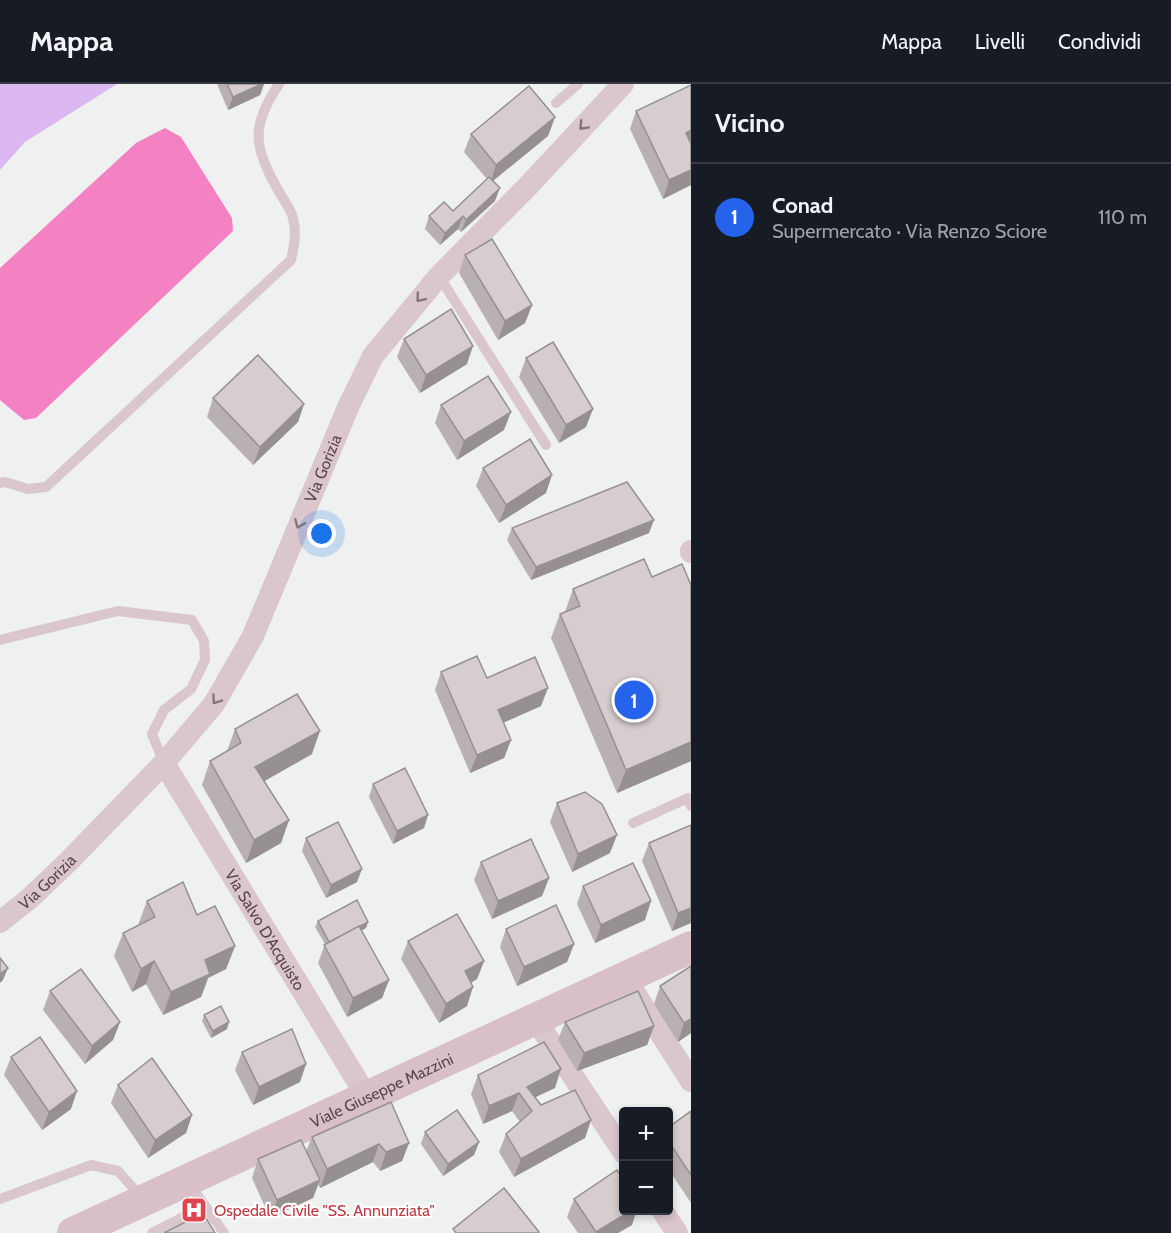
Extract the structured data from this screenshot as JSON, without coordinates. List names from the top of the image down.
{
  "streets": {
    "main road": ["Viale Giuseppe Mazzini"],
    "street": ["Via Gorizia", "Via Salvo D'Acquisto"]
  },
  "crossings": [
    ["Via Gorizia", "Via Salvo D'Acquisto"],
    ["Via Salvo D'Acquisto", "Viale Giuseppe Mazzini"]
  ],
  "one_way": ["Via Gorizia"],
  "places": {
    "hospital": ["Ospedale Civile \"SS. Annunziata\""]
  },
  "page": {
    "header": "Mappa",
    "nav": ["Mappa", "Livelli", "Condividi"],
    "heading": "Vicino",
    "list": [
      {
        "mark": "1",
        "name": "Conad",
        "note": "Supermercato · Via Renzo Sciore",
        "value": "110 m"
      }
    ],
    "pins": "1",
    "map_buttons": ["+", "−"]
  }
}
